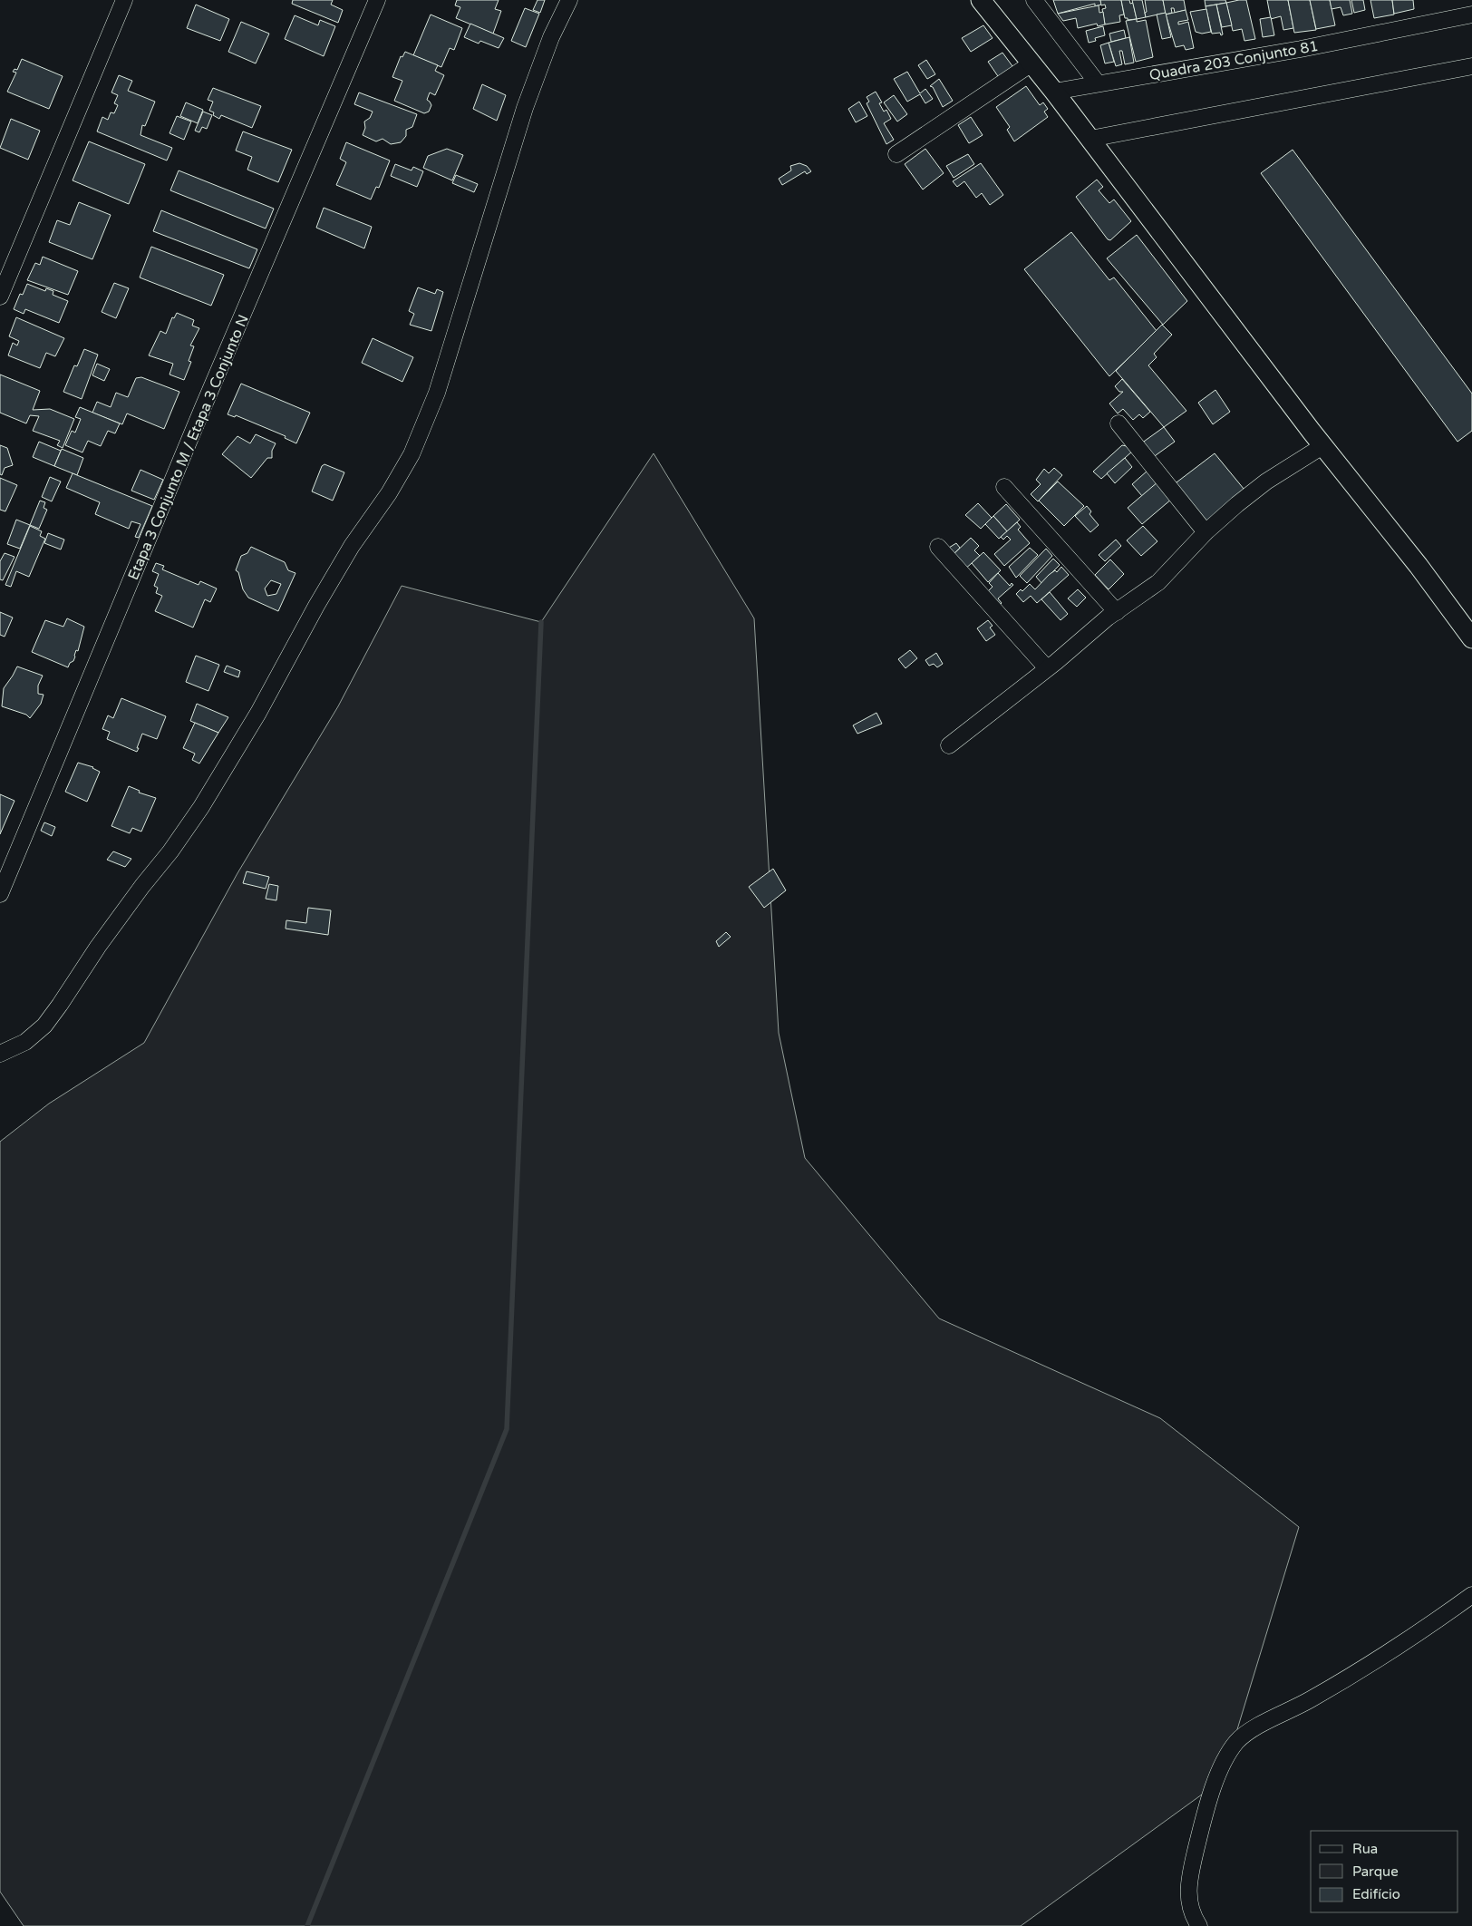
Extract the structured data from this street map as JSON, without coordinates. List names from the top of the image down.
{
  "streets": {
    "street": ["Quadra 203 Conjunto 81", "Etapa 3 Conjunto M / Etapa 3 Conjunto N"]
  },
  "legend": ["Rua", "Parque", "Edifício"]
}
